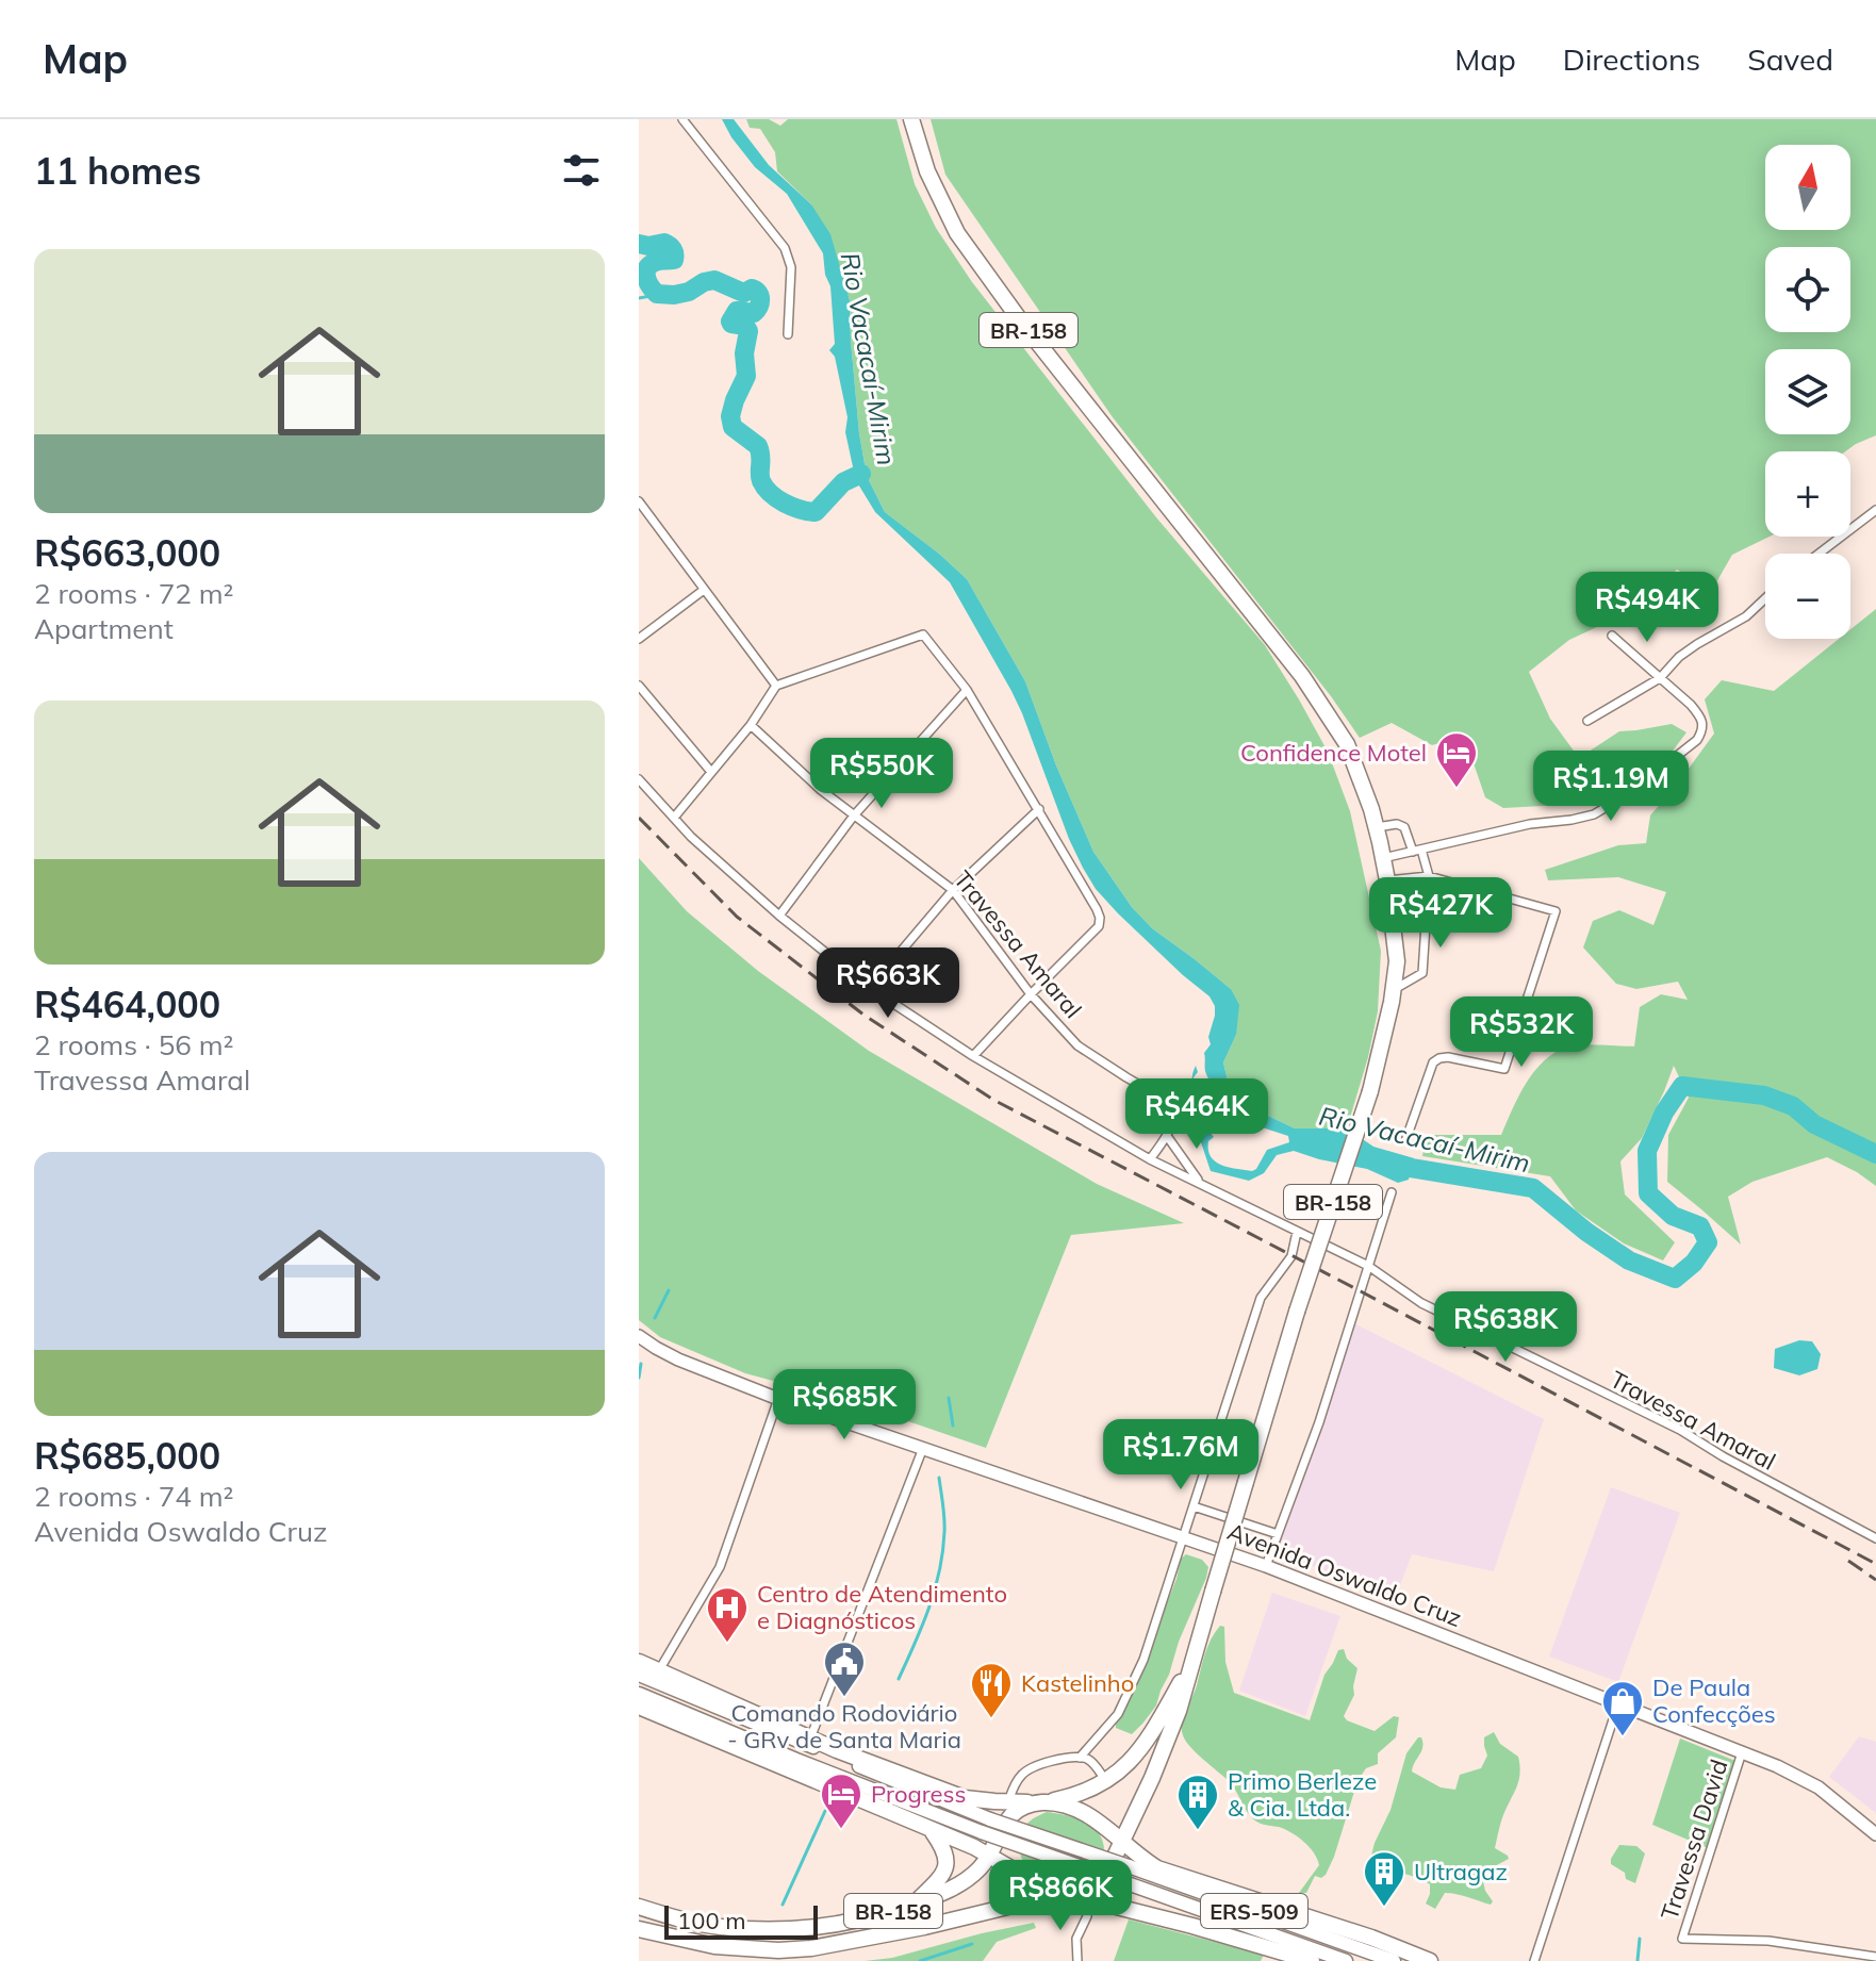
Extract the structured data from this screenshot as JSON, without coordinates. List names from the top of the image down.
{
  "streets": {
    "highway": ["BR-158", "ERS-509"],
    "street": ["Travessa Amaral", "Avenida Oswaldo Cruz", "Travessa David"]
  },
  "crossings": [
    ["BR-158", "ERS-509"],
    ["Avenida Oswaldo Cruz", "Travessa David"]
  ],
  "water": ["Rio Vacacaí-Mirim"],
  "places": {
    "hotel": ["Confidence Motel", "Progress"],
    "hospital": ["Centro de Atendimento e Diagnósticos"],
    "public building": ["Comando Rodoviário - GRv de Santa Maria"],
    "restaurant": ["Kastelinho"],
    "shop": ["De Paula Confecções"],
    "building": ["Primo Berleze & Cia. Ltda.", "Ultragaz"]
  },
  "scale_bar": "100 m",
  "north": "top",
  "page": {
    "header": "Map",
    "nav": ["Map", "Directions", "Saved"],
    "heading": "11 homes",
    "map_buttons": ["+", "−"],
    "list": [
      {
        "name": "R$663,000",
        "note": "2 rooms · 72 m² · Apartment"
      },
      {
        "name": "R$464,000",
        "note": "2 rooms · 56 m² · Travessa Amaral"
      },
      {
        "name": "R$685,000",
        "note": "2 rooms · 74 m² · Avenida Oswaldo Cruz"
      }
    ],
    "price": [
      "R$494K",
      "R$550K",
      "R$1.19M",
      "R$427K",
      "R$663K",
      "R$532K",
      "R$464K",
      "R$638K",
      "R$685K",
      "R$1.76M",
      "R$866K"
    ],
    "scale": "100 m"
  }
}
